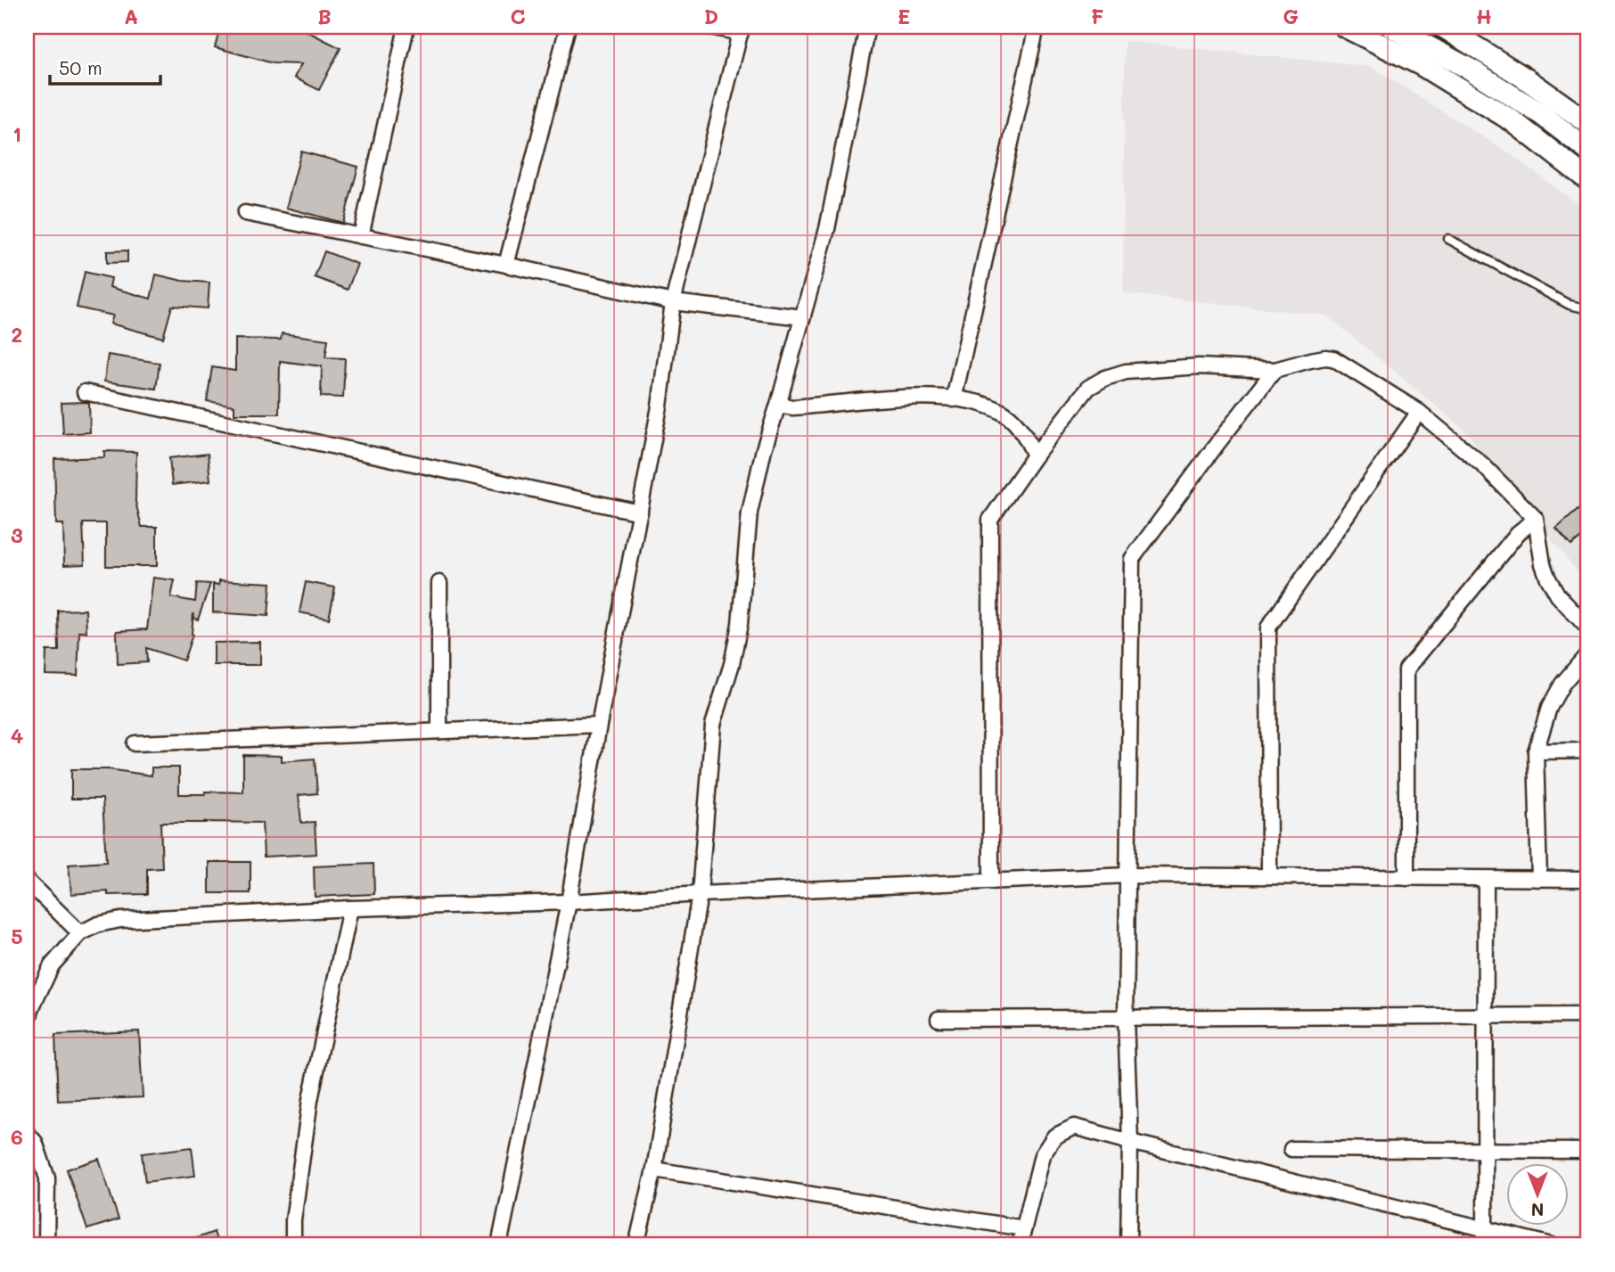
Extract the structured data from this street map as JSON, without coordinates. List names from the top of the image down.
{
  "scale_bar": "50 m",
  "north": "bottom",
  "grid": {
    "columns": [
      "A",
      "B",
      "C",
      "D",
      "E",
      "F",
      "G",
      "H"
    ],
    "rows": [
      "1",
      "2",
      "3",
      "4",
      "5",
      "6"
    ]
  }
}
